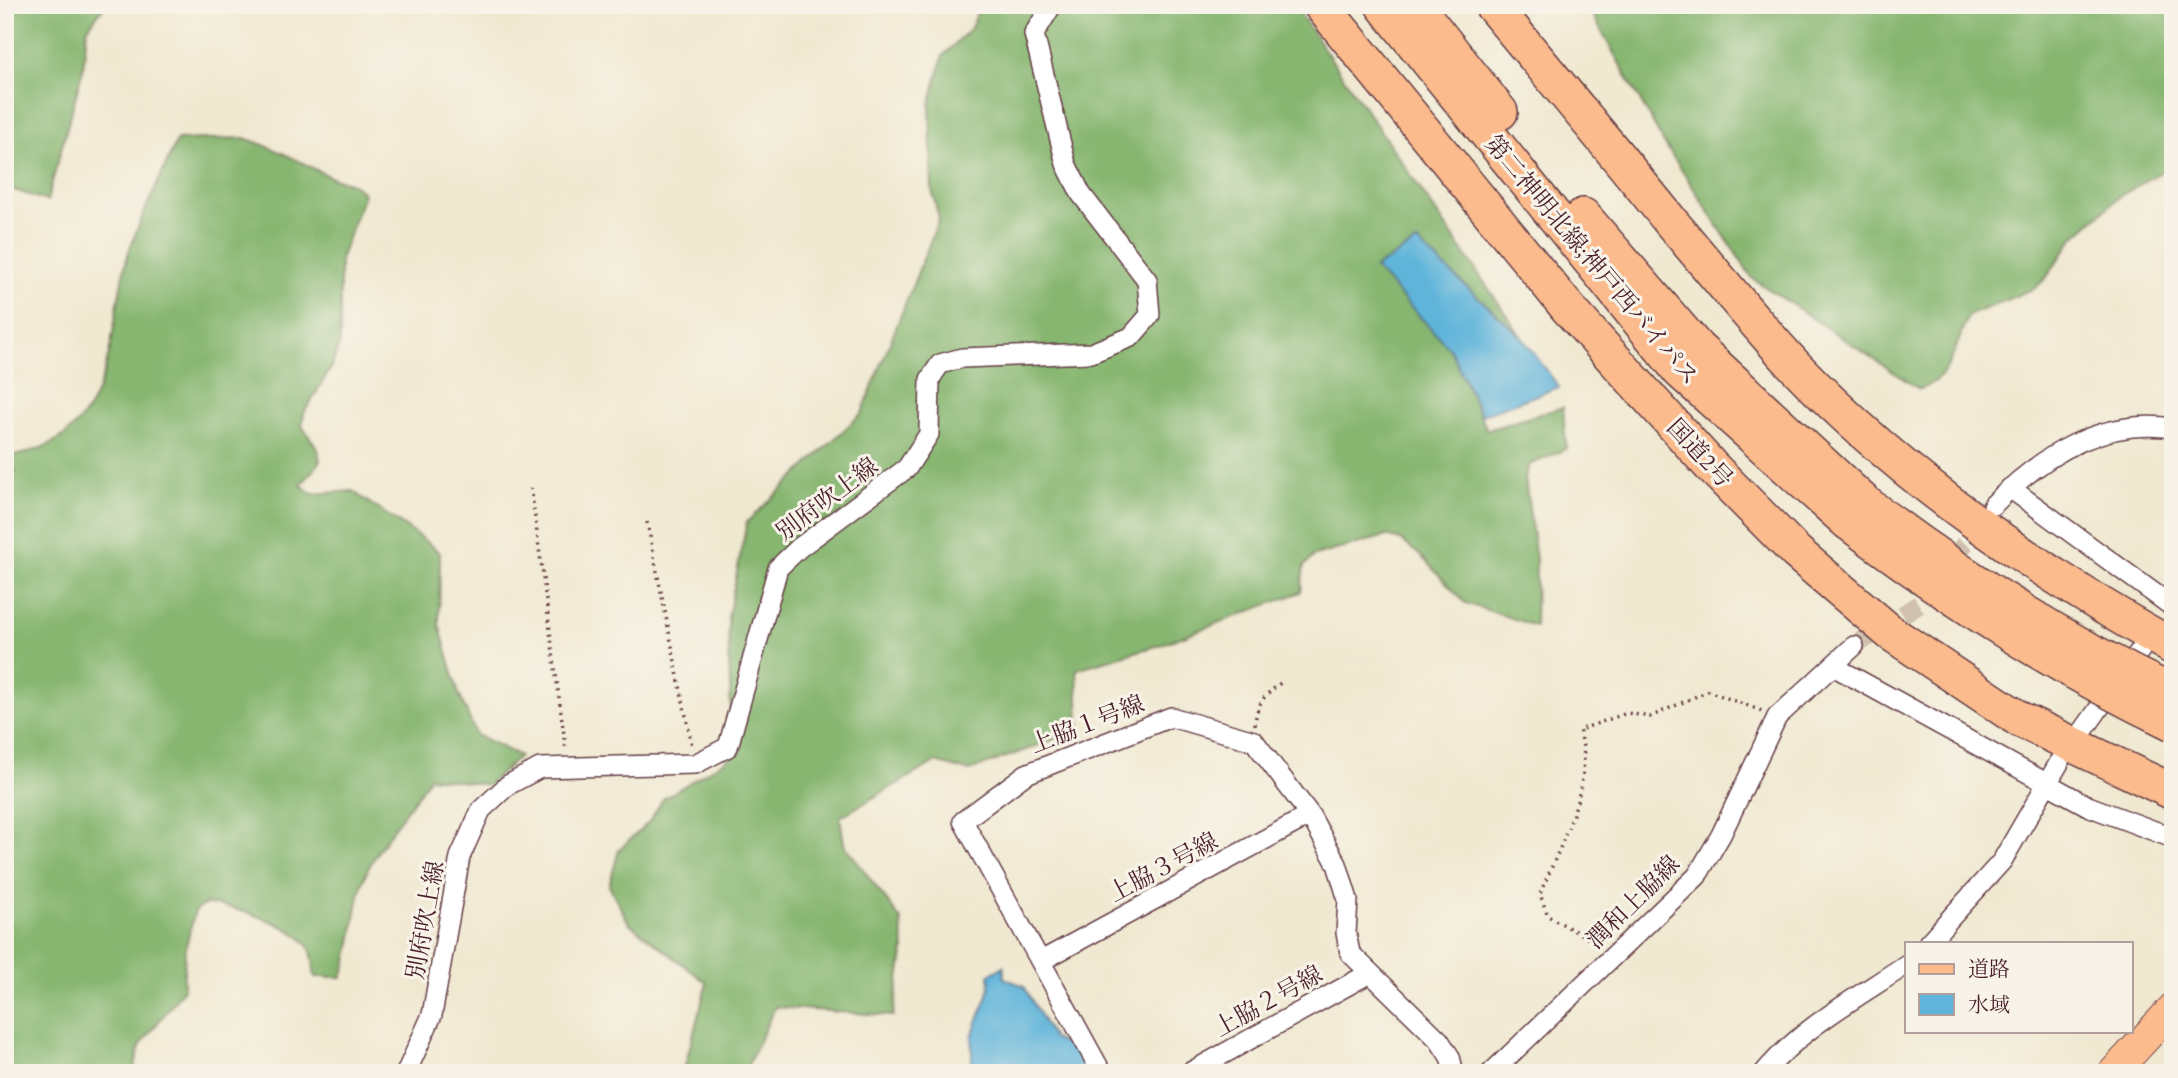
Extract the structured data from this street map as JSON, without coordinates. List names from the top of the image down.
{
  "streets": {
    "highway": ["第二神明北線;神戸西バイパス", "国道2号"],
    "street": [
      "別府吹上線",
      "上脇１号線",
      "上脇３号線",
      "潤和上脇線",
      "上脇２号線"
    ]
  },
  "crossings": [
    ["上脇１号線", "上脇３号線"]
  ],
  "legend": ["道路", "水域"]
}
